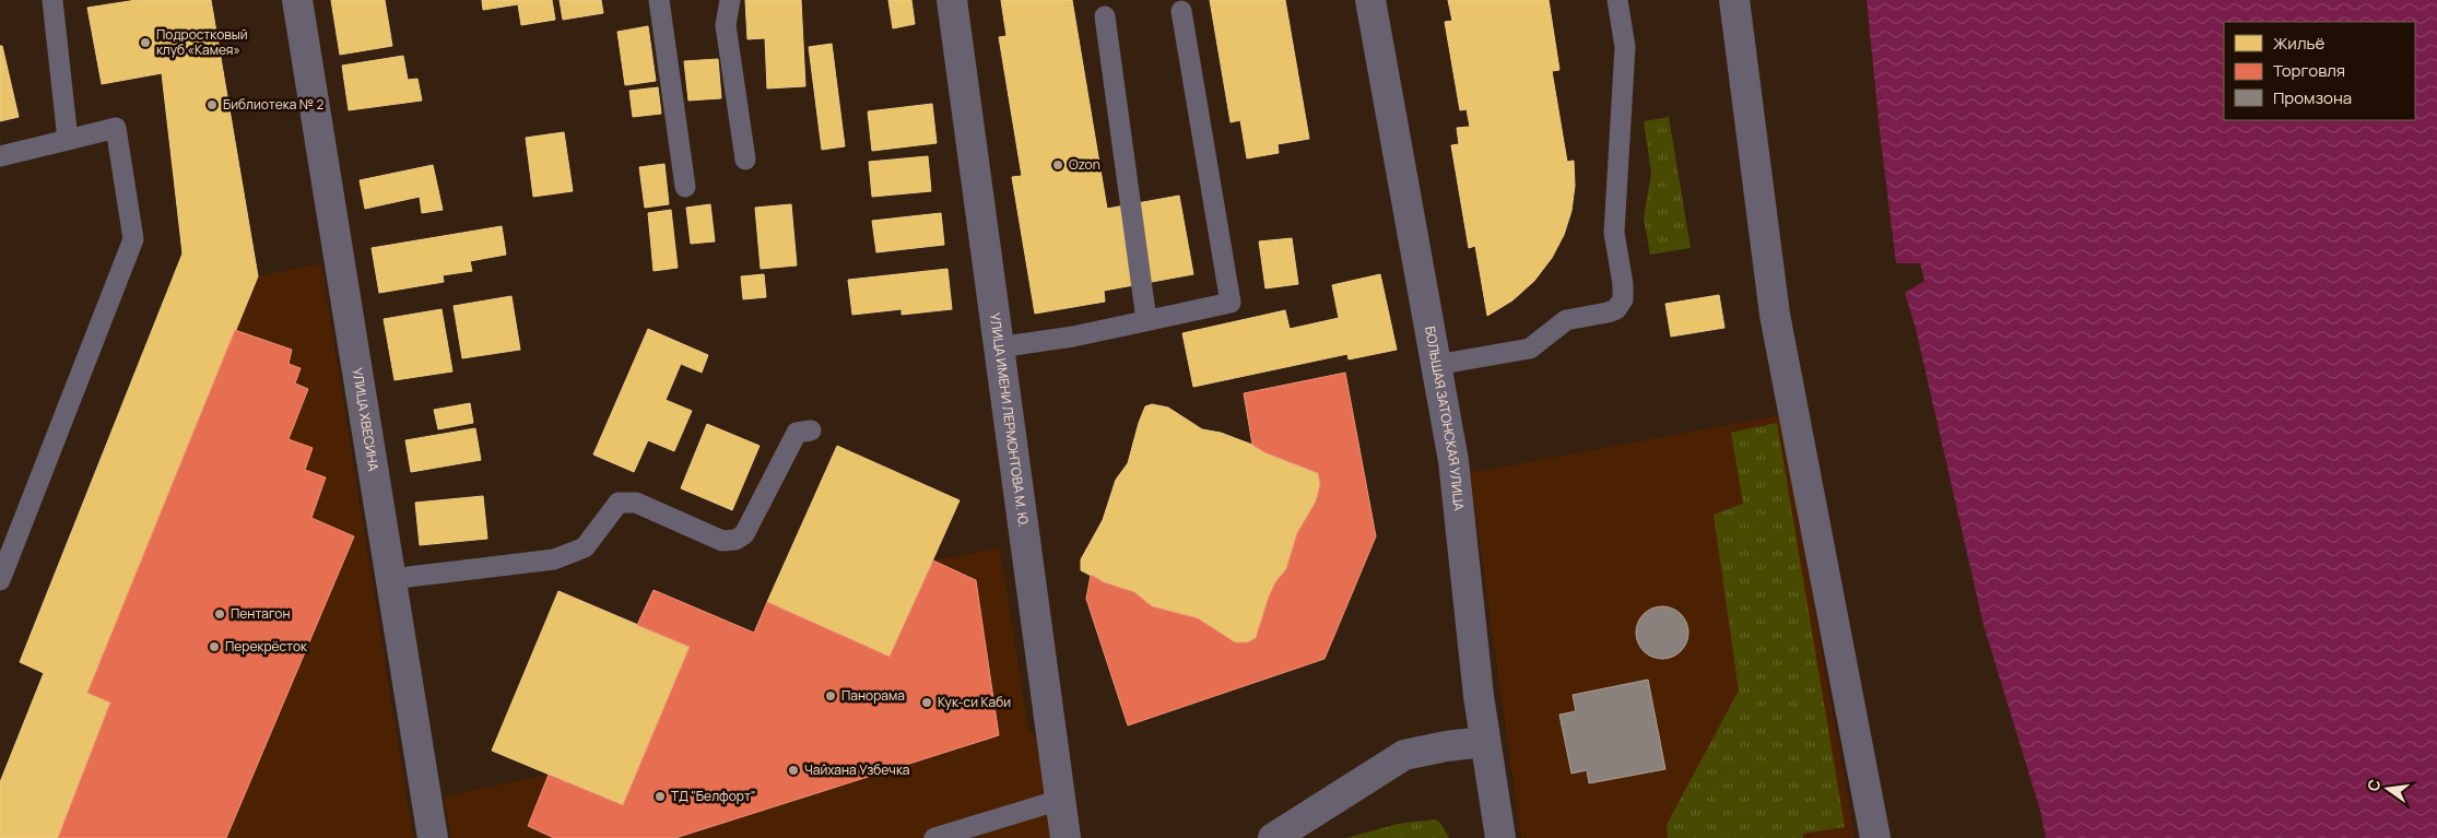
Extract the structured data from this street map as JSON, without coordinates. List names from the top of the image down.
{
  "streets": {
    "street": ["БОЛЬШАЯ ЗАТОНСКАЯ УЛИЦА", "УЛИЦА ХВЕСИНА", "УЛИЦА ИМЕНИ ЛЕРМОНТОВА М. Ю."]
  },
  "places": [
    "Подростковый клуб «Камея»",
    "Библиотека № 2",
    "Ozon",
    "Пентагон",
    "Перекрёсток",
    "Панорама",
    "Кук-си Каби",
    "Чайхана Узбечка",
    "ТД \"Белфорт\""
  ],
  "legend": ["Жильё", "Торговля", "Промзона"],
  "north": "left"
}
